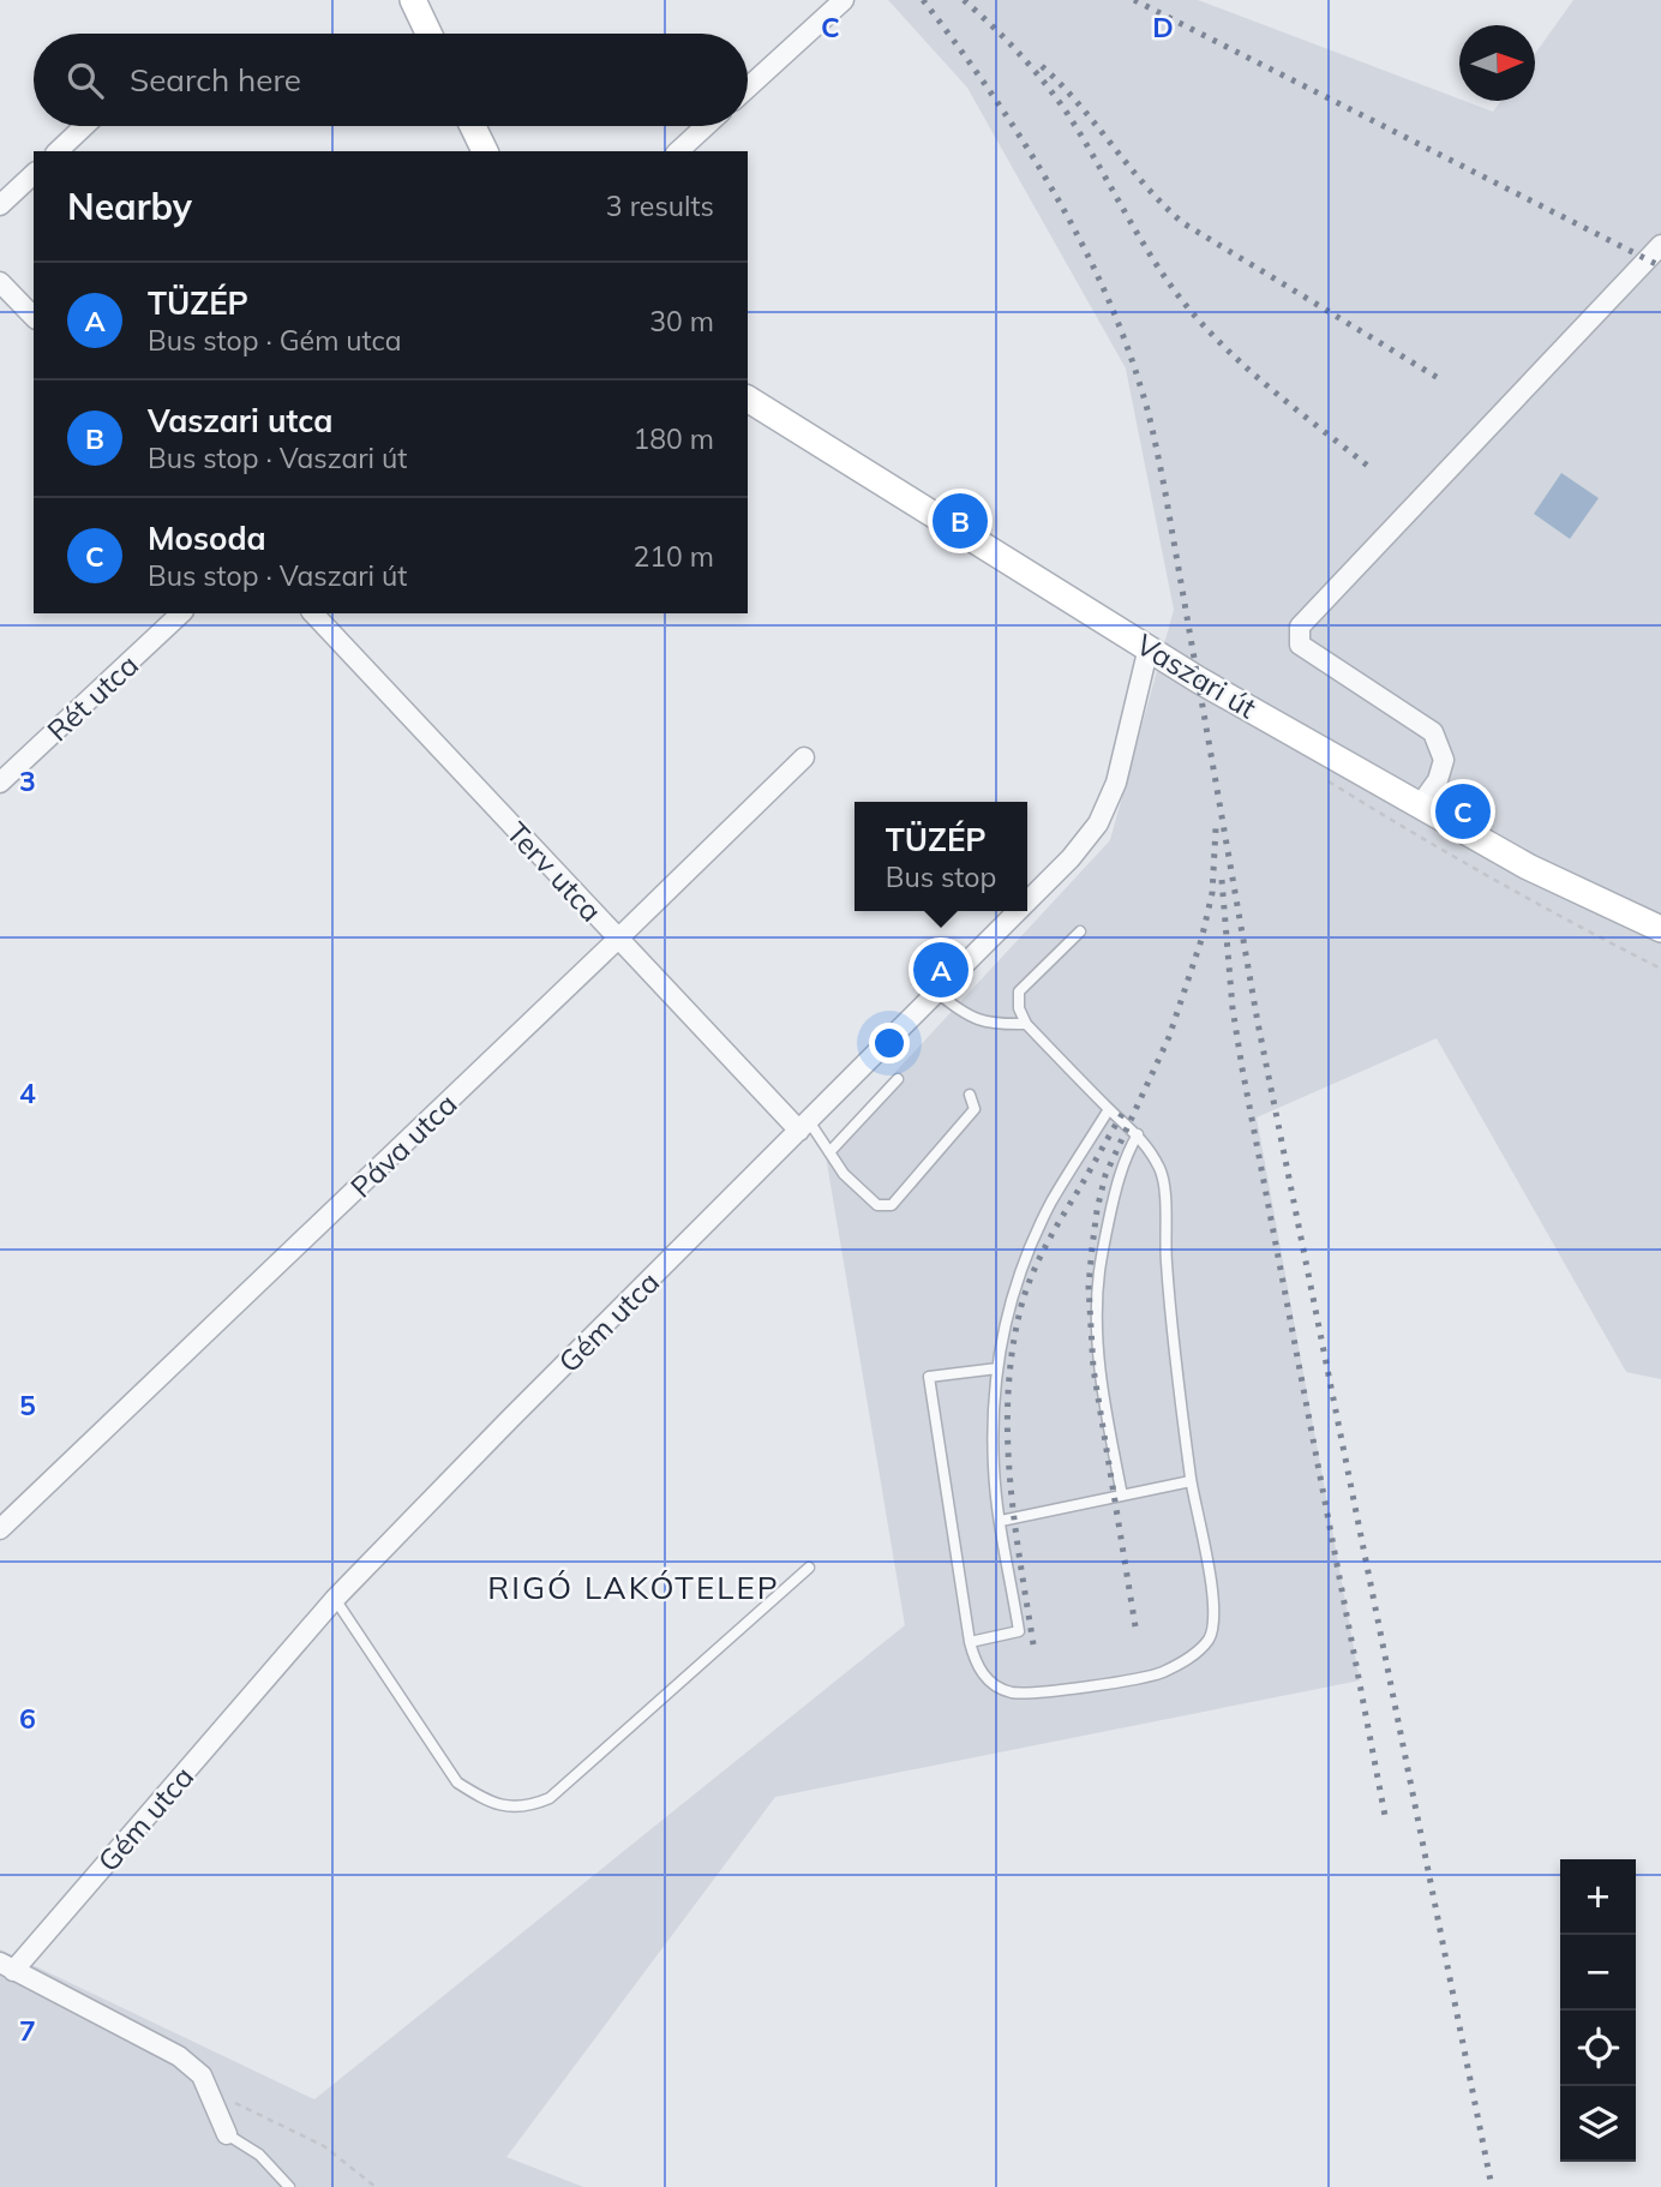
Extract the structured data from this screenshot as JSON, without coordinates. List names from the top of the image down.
{
  "streets": {
    "main road": ["Vaszari út"],
    "street": [
      "Rét utca",
      "Terv utca",
      "Páva utca",
      "Gém utca"
    ]
  },
  "crossings": [
    ["Vaszari út", "Gém utca"],
    ["Terv utca", "Páva utca"],
    ["Terv utca", "Gém utca"]
  ],
  "districts": ["RIGÓ LAKÓTELEP"],
  "north": "right",
  "page": {
    "search": "Search here",
    "heading": ["Nearby", "3 results"],
    "list": [
      {
        "mark": "A",
        "name": "TÜZÉP",
        "note": "Bus stop · Gém utca",
        "value": "30 m"
      },
      {
        "mark": "B",
        "name": "Vaszari utca",
        "note": "Bus stop · Vaszari út",
        "value": "180 m"
      },
      {
        "mark": "C",
        "name": "Mosoda",
        "note": "Bus stop · Vaszari út",
        "value": "210 m"
      }
    ],
    "pins": ["B", "C", "A"],
    "popup": ["TÜZÉP", "Bus stop"],
    "map_buttons": ["+", "−"]
  },
  "grid": {
    "columns": ["C", "D"],
    "rows": [
      "3",
      "4",
      "5",
      "6",
      "7"
    ]
  }
}
